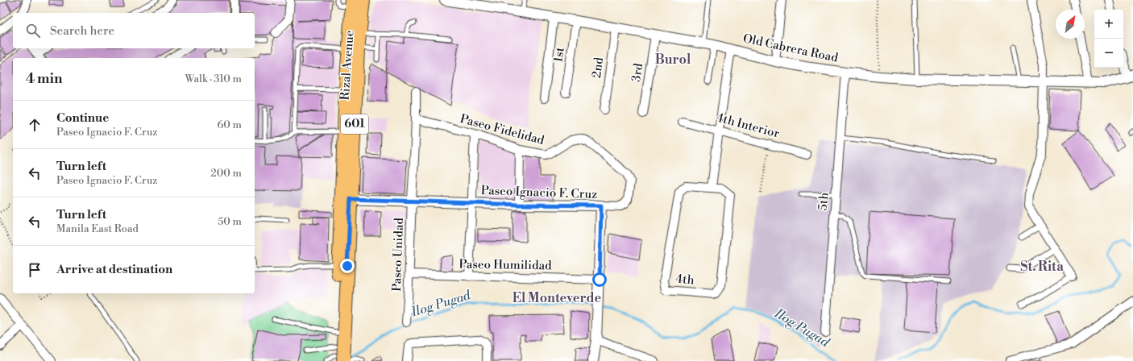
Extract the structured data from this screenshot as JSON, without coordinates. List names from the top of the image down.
{
  "streets": {
    "main road": ["Rizal Avenue", "601"],
    "street": [
      "Old Cabrera Road",
      "1st",
      "2nd",
      "3rd",
      "4th Interior",
      "Paseo Fidelidad",
      "Paseo Ignacio F. Cruz",
      "5th",
      "Paseo Unidad",
      "Paseo Humilidad",
      "4th"
    ]
  },
  "crossings": [
    ["Old Cabrera Road", "1st"],
    ["Old Cabrera Road", "2nd"],
    ["Old Cabrera Road", "3rd"],
    ["Old Cabrera Road", "5th"],
    ["Rizal Avenue", "601"],
    ["601", "Paseo Ignacio F. Cruz"],
    ["Paseo Fidelidad", "Paseo Ignacio F. Cruz"],
    ["Paseo Fidelidad", "Paseo Unidad"],
    ["Paseo Ignacio F. Cruz", "Paseo Unidad"],
    ["Paseo Ignacio F. Cruz", "Paseo Humilidad"],
    ["Paseo Unidad", "Paseo Humilidad"]
  ],
  "districts": ["Burol", "St. Rita", "El Monteverde"],
  "water": ["Ilog Pugad"],
  "north": "top right",
  "page": {
    "map_buttons": ["+", "−"],
    "search": "Search here",
    "heading": ["4 min", "Walk · 310 m"],
    "list": [
      ["Continue", "Paseo Ignacio F. Cruz", "60 m"],
      ["Turn left", "Paseo Ignacio F. Cruz", "200 m"],
      ["Turn left", "Manila East Road", "50 m"],
      "Arrive at destination"
    ]
  }
}
